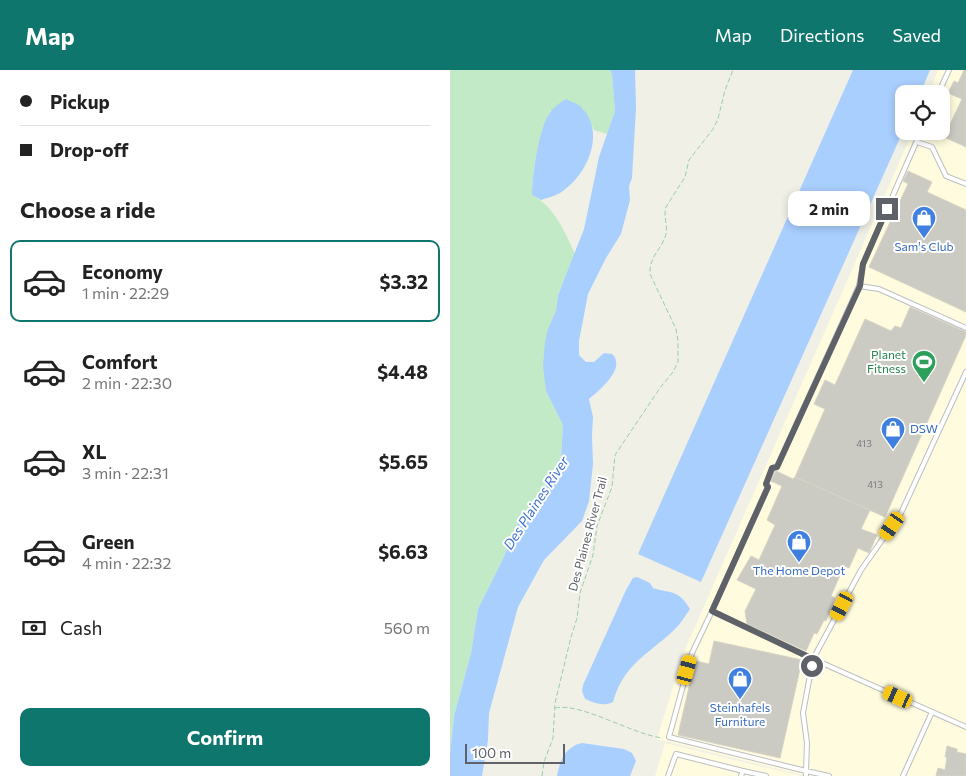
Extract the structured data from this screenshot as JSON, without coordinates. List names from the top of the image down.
{
  "streets": {
    "path": ["Des Plaines River Trail"]
  },
  "water": ["Des Plaines River"],
  "places": {
    "shop": [
      "Sam's Club",
      "DSW",
      "The Home Depot",
      "Steinhafels Furniture"
    ],
    "sports": ["Planet Fitness"]
  },
  "house_numbers": ["413", "413"],
  "scale_bar": "100 m",
  "page": {
    "header": "Map",
    "nav": ["Map", "Directions", "Saved"],
    "banner": ["Pickup", "Drop-off"],
    "heading": "Choose a ride",
    "bubble": "2 min",
    "list": [
      {
        "name": "Economy",
        "note": "1 min · 22:29",
        "value": "$3.32"
      },
      {
        "name": "Comfort",
        "note": "2 min · 22:30",
        "value": "$4.48"
      },
      {
        "name": "XL",
        "note": "3 min · 22:31",
        "value": "$5.65"
      },
      {
        "name": "Green",
        "note": "4 min · 22:32",
        "value": "$6.63"
      }
    ],
    "pay": ["Cash", "560 m"],
    "buttons": "Confirm",
    "scale": "100 m"
  }
}
